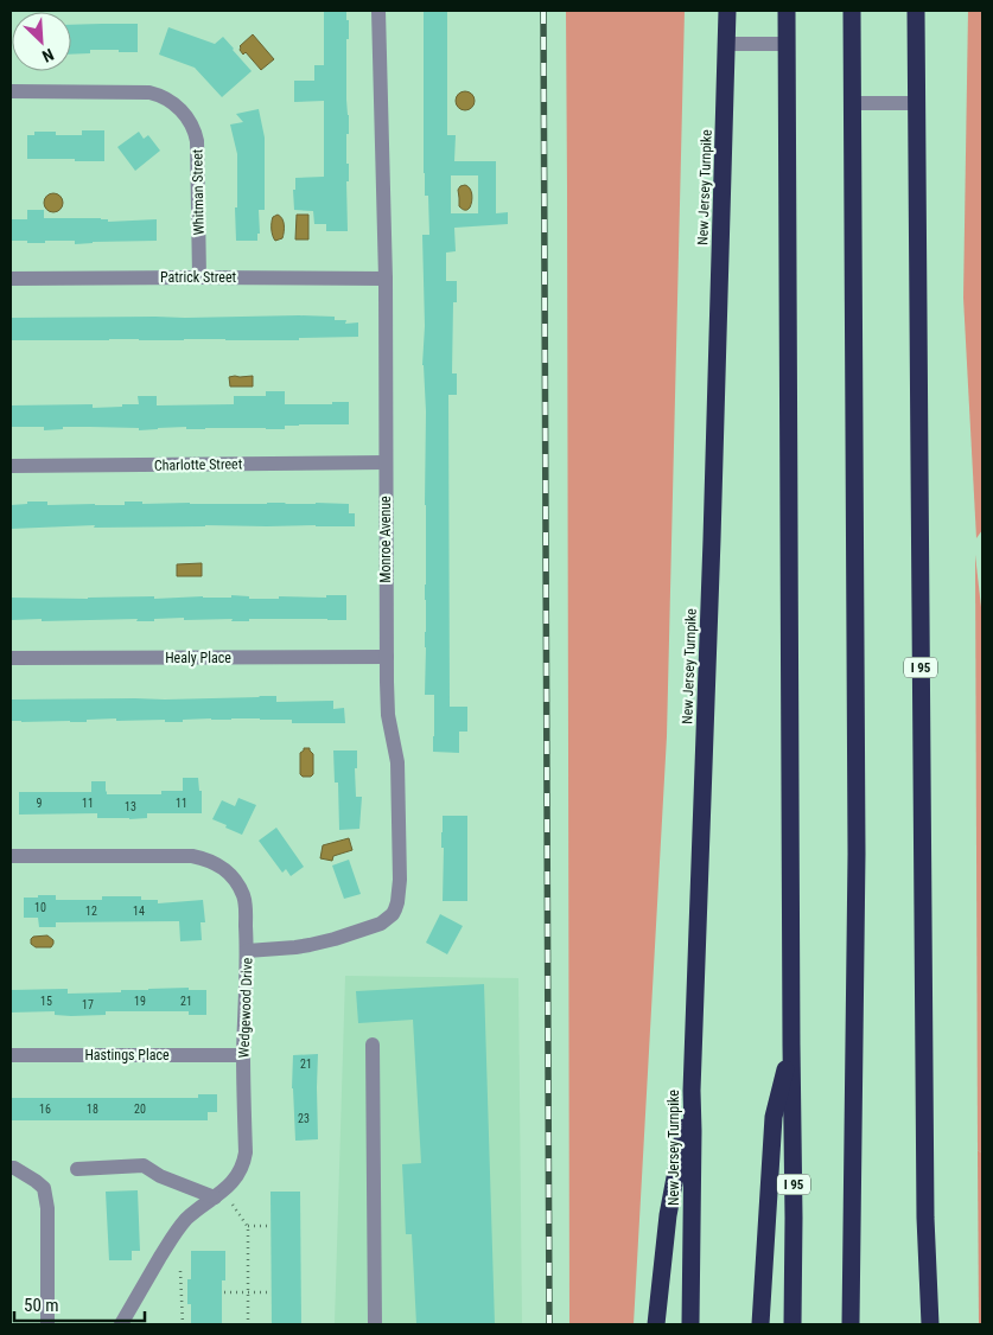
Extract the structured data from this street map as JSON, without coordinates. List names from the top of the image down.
{
  "streets": {
    "highway": ["New Jersey Turnpike", "I 95"],
    "street": [
      "Whitman Street",
      "Patrick Street",
      "Charlotte Street",
      "Monroe Avenue",
      "Healy Place",
      "Wedgewood Drive",
      "Hastings Place"
    ]
  },
  "crossings": [
    ["Whitman Street", "Patrick Street"],
    ["Patrick Street", "Monroe Avenue"],
    ["Charlotte Street", "Monroe Avenue"],
    ["Monroe Avenue", "Healy Place"],
    ["Monroe Avenue", "Wedgewood Drive"],
    ["Wedgewood Drive", "Hastings Place"]
  ],
  "house_numbers": [
    "9",
    "11",
    "11",
    "13",
    "10",
    "12",
    "14",
    "15",
    "19",
    "21",
    "17",
    "21",
    "16",
    "18",
    "20",
    "23"
  ],
  "scale_bar": "50 m",
  "north": "bottom right"
}
